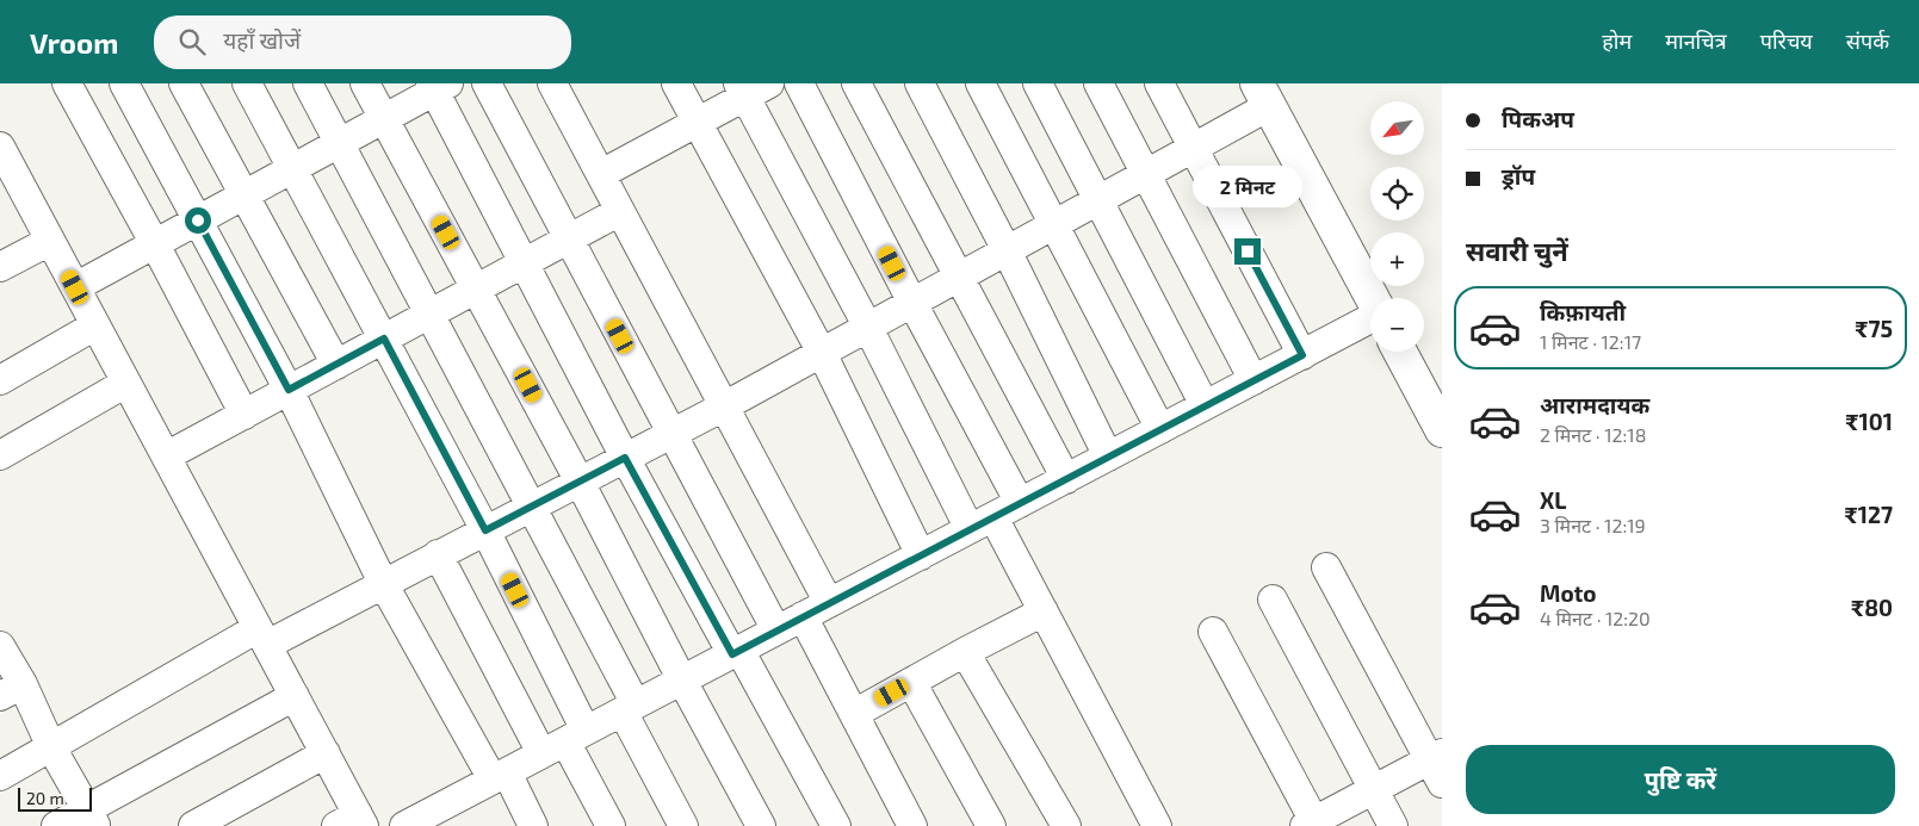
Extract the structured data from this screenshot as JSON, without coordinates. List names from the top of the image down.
{
  "scale_bar": "20 m",
  "north": "bottom left",
  "page": {
    "header": "Vroom",
    "search": "यहाँ खोजें",
    "nav": [
      "होम",
      "मानचित्र",
      "परिचय",
      "संपर्क"
    ],
    "banner": ["पिकअप", "ड्रॉप"],
    "map_buttons": ["+", "−"],
    "bubble": "2 मिनट",
    "heading": "सवारी चुनें",
    "list": [
      {
        "name": "किफ़ायती",
        "note": "1 मिनट · 12:17",
        "value": "₹75"
      },
      {
        "name": "आरामदायक",
        "note": "2 मिनट · 12:18",
        "value": "₹101"
      },
      {
        "name": "XL",
        "note": "3 मिनट · 12:19",
        "value": "₹127"
      },
      {
        "name": "Moto",
        "note": "4 मिनट · 12:20",
        "value": "₹80"
      }
    ],
    "buttons": "पुष्टि करें",
    "scale": "20 m"
  }
}
